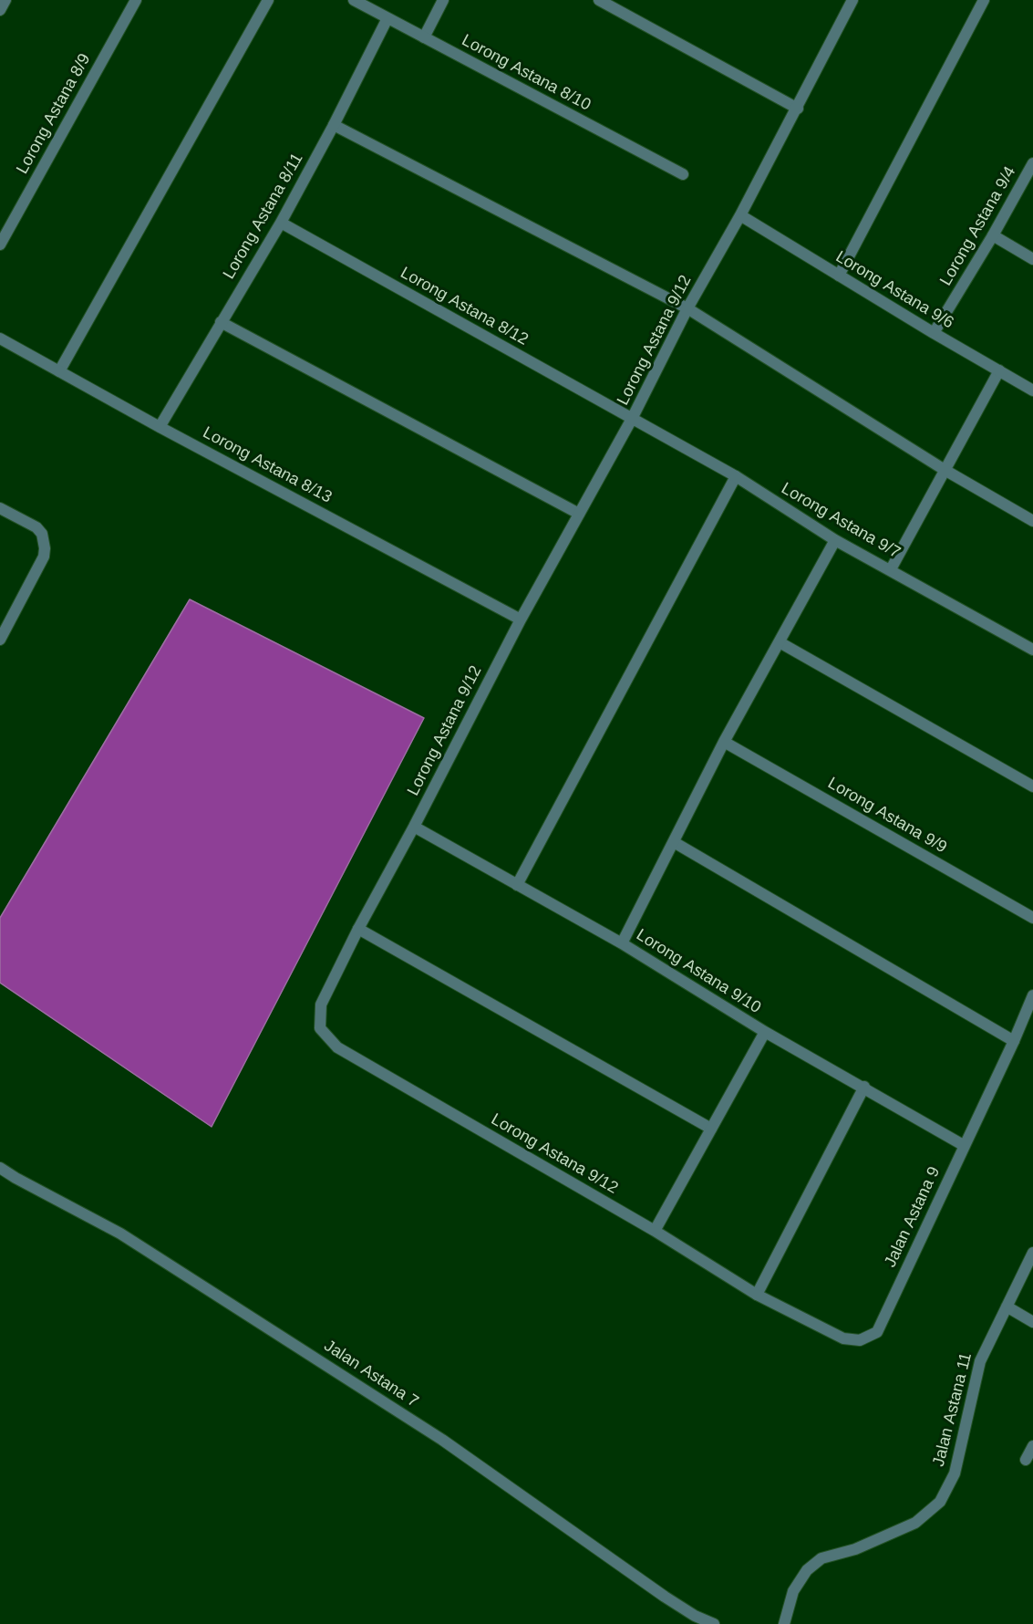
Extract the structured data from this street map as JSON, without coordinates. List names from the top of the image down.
{
  "streets": {
    "street": [
      "Lorong Astana 8/10",
      "Lorong Astana 8/9",
      "Lorong Astana 8/11",
      "Lorong Astana 9/4",
      "Lorong Astana 9/6",
      "Lorong Astana 8/12",
      "Lorong Astana 9/12",
      "Lorong Astana 8/13",
      "Lorong Astana 9/7",
      "Lorong Astana 9/9",
      "Lorong Astana 9/10",
      "Jalan Astana 9",
      "Jalan Astana 7",
      "Jalan Astana 11"
    ]
  },
  "crossings": [
    ["Lorong Astana 8/10", "Lorong Astana 8/11"],
    ["Lorong Astana 8/11", "Lorong Astana 8/12"],
    ["Lorong Astana 8/11", "Lorong Astana 8/13"],
    ["Lorong Astana 9/4", "Lorong Astana 9/6"],
    ["Lorong Astana 9/6", "Lorong Astana 9/12"],
    ["Lorong Astana 8/12", "Lorong Astana 9/12"],
    ["Lorong Astana 8/12", "Lorong Astana 9/7"],
    ["Lorong Astana 9/12", "Lorong Astana 8/13"],
    ["Lorong Astana 9/12", "Lorong Astana 9/7"],
    ["Lorong Astana 9/12", "Lorong Astana 9/10"],
    ["Lorong Astana 9/12", "Jalan Astana 9"],
    ["Lorong Astana 9/10", "Jalan Astana 9"]
  ]
}
